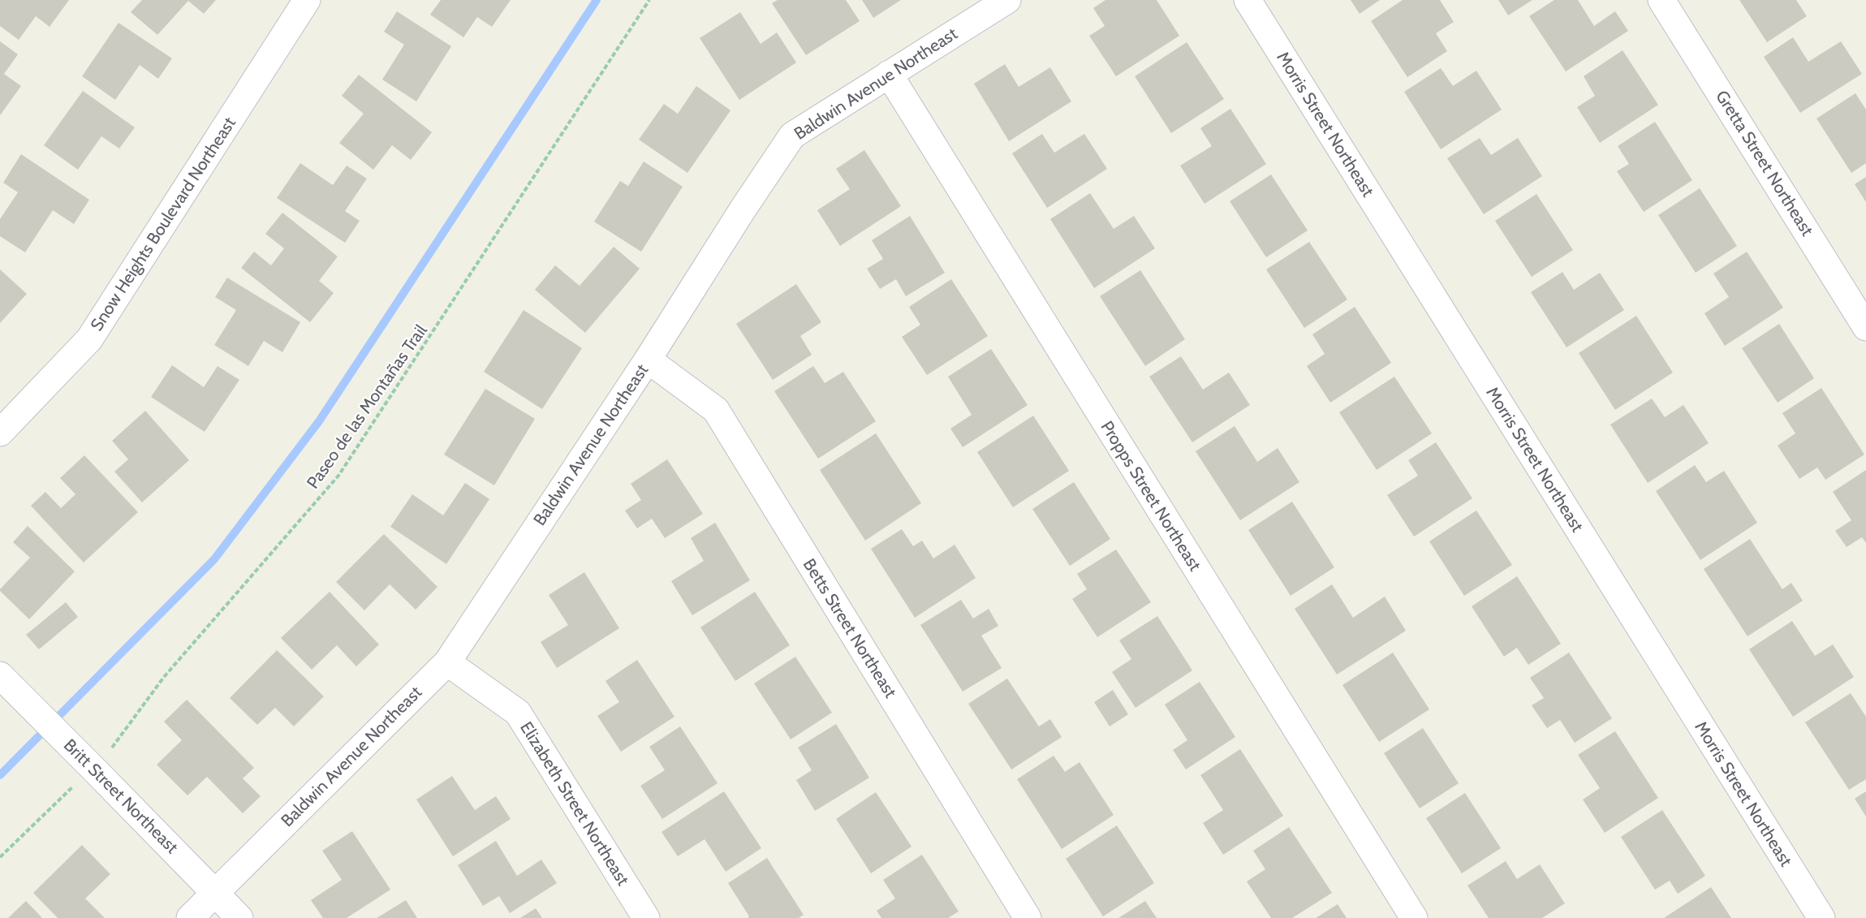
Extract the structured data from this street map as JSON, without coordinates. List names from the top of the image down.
{
  "streets": {
    "street": [
      "Baldwin Avenue Northeast",
      "Morris Street Northeast",
      "Gretta Street Northeast",
      "Snow Heights Boulevard Northeast",
      "Propps Street Northeast",
      "Betts Street Northeast",
      "Britt Street Northeast",
      "Elizabeth Street Northeast"
    ],
    "path": ["Paseo de las Montañas Trail"]
  },
  "crossings": [
    ["Baldwin Avenue Northeast", "Propps Street Northeast"],
    ["Baldwin Avenue Northeast", "Betts Street Northeast"],
    ["Baldwin Avenue Northeast", "Britt Street Northeast"],
    ["Baldwin Avenue Northeast", "Elizabeth Street Northeast"],
    ["Paseo de las Montañas Trail", "Britt Street Northeast"]
  ]
}
